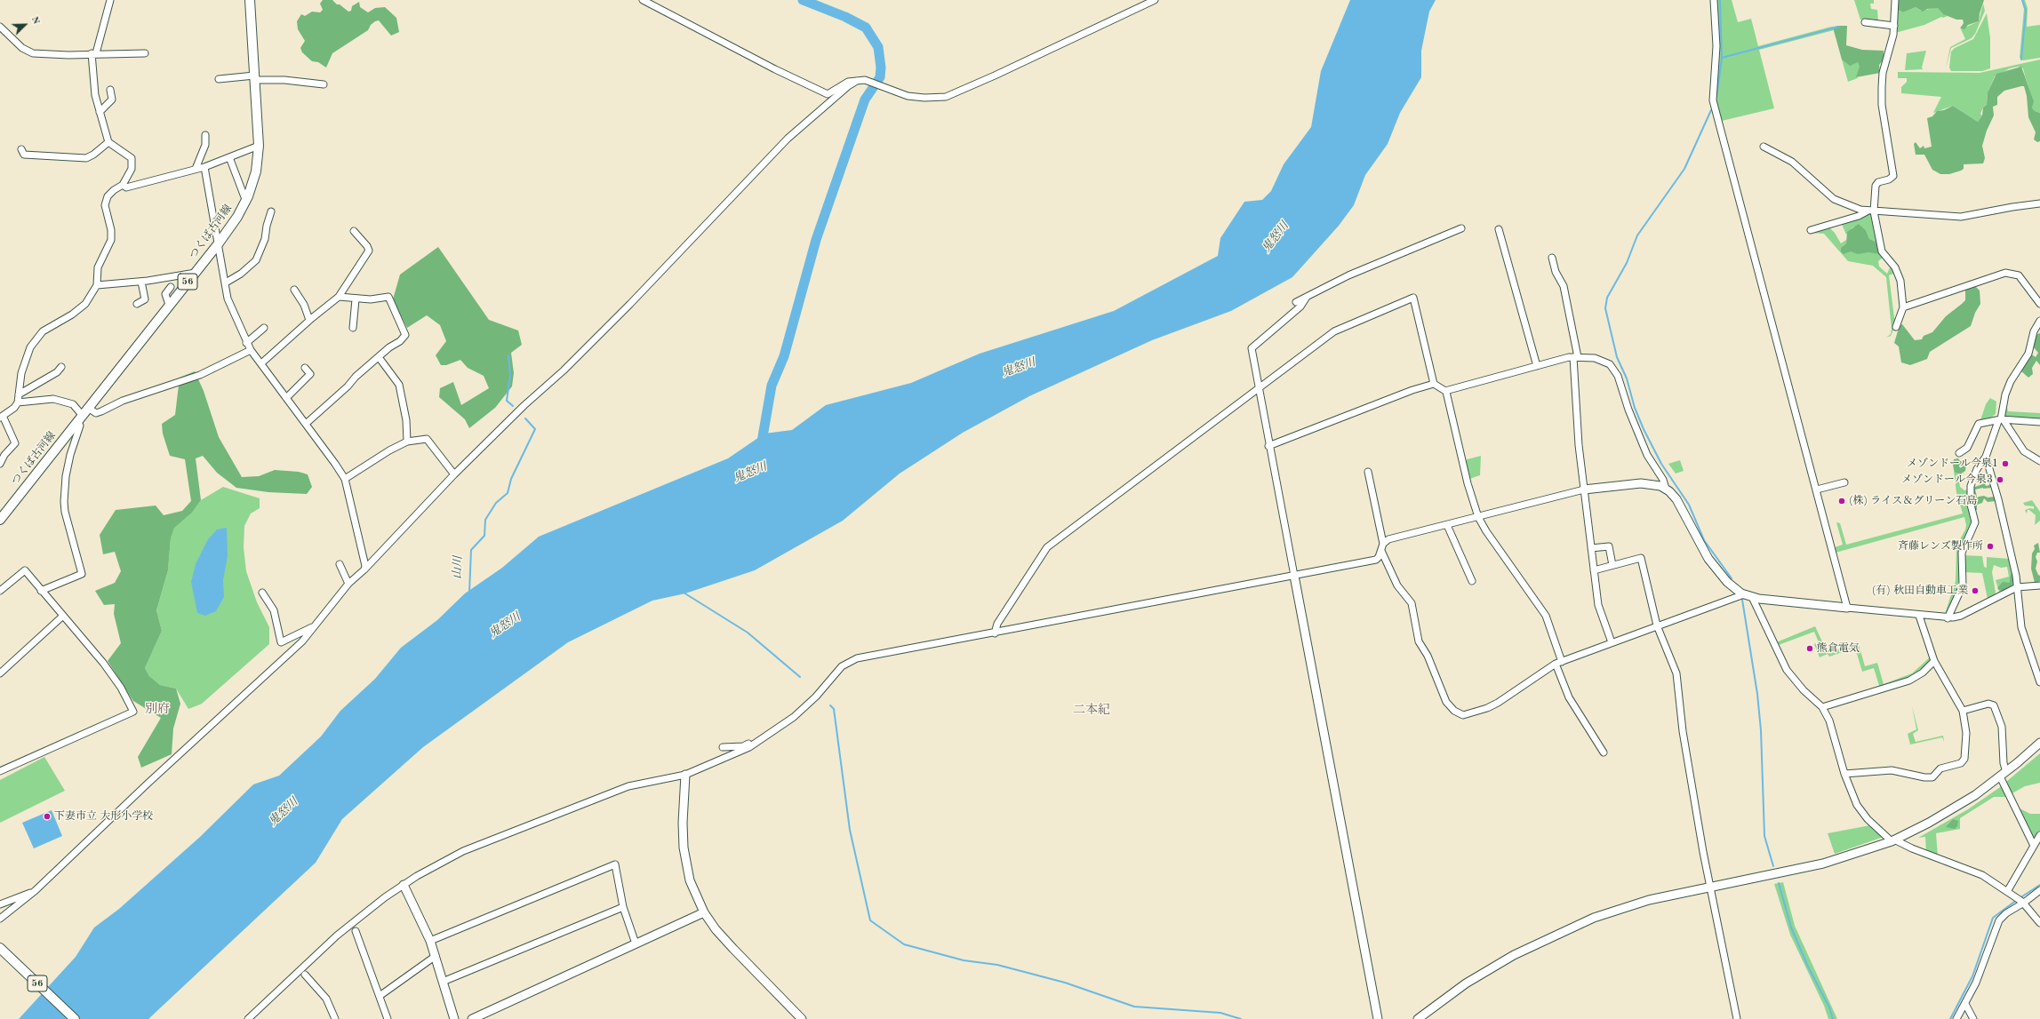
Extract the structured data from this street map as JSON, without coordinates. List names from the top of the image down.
{
  "streets": {
    "main road": ["つくば古河線", "56"]
  },
  "districts": ["別府", "二本紀"],
  "water": ["鬼怒川", "山川"],
  "places": [
    "メゾンドール今泉1",
    "メゾンドール今泉3",
    "(株) ライス＆グリーン石島",
    "斉藤レンズ製作所",
    "(有) 秋田自動車工業",
    "熊倉電気",
    "下妻市立 大形小学校"
  ],
  "north": "top right"
}
